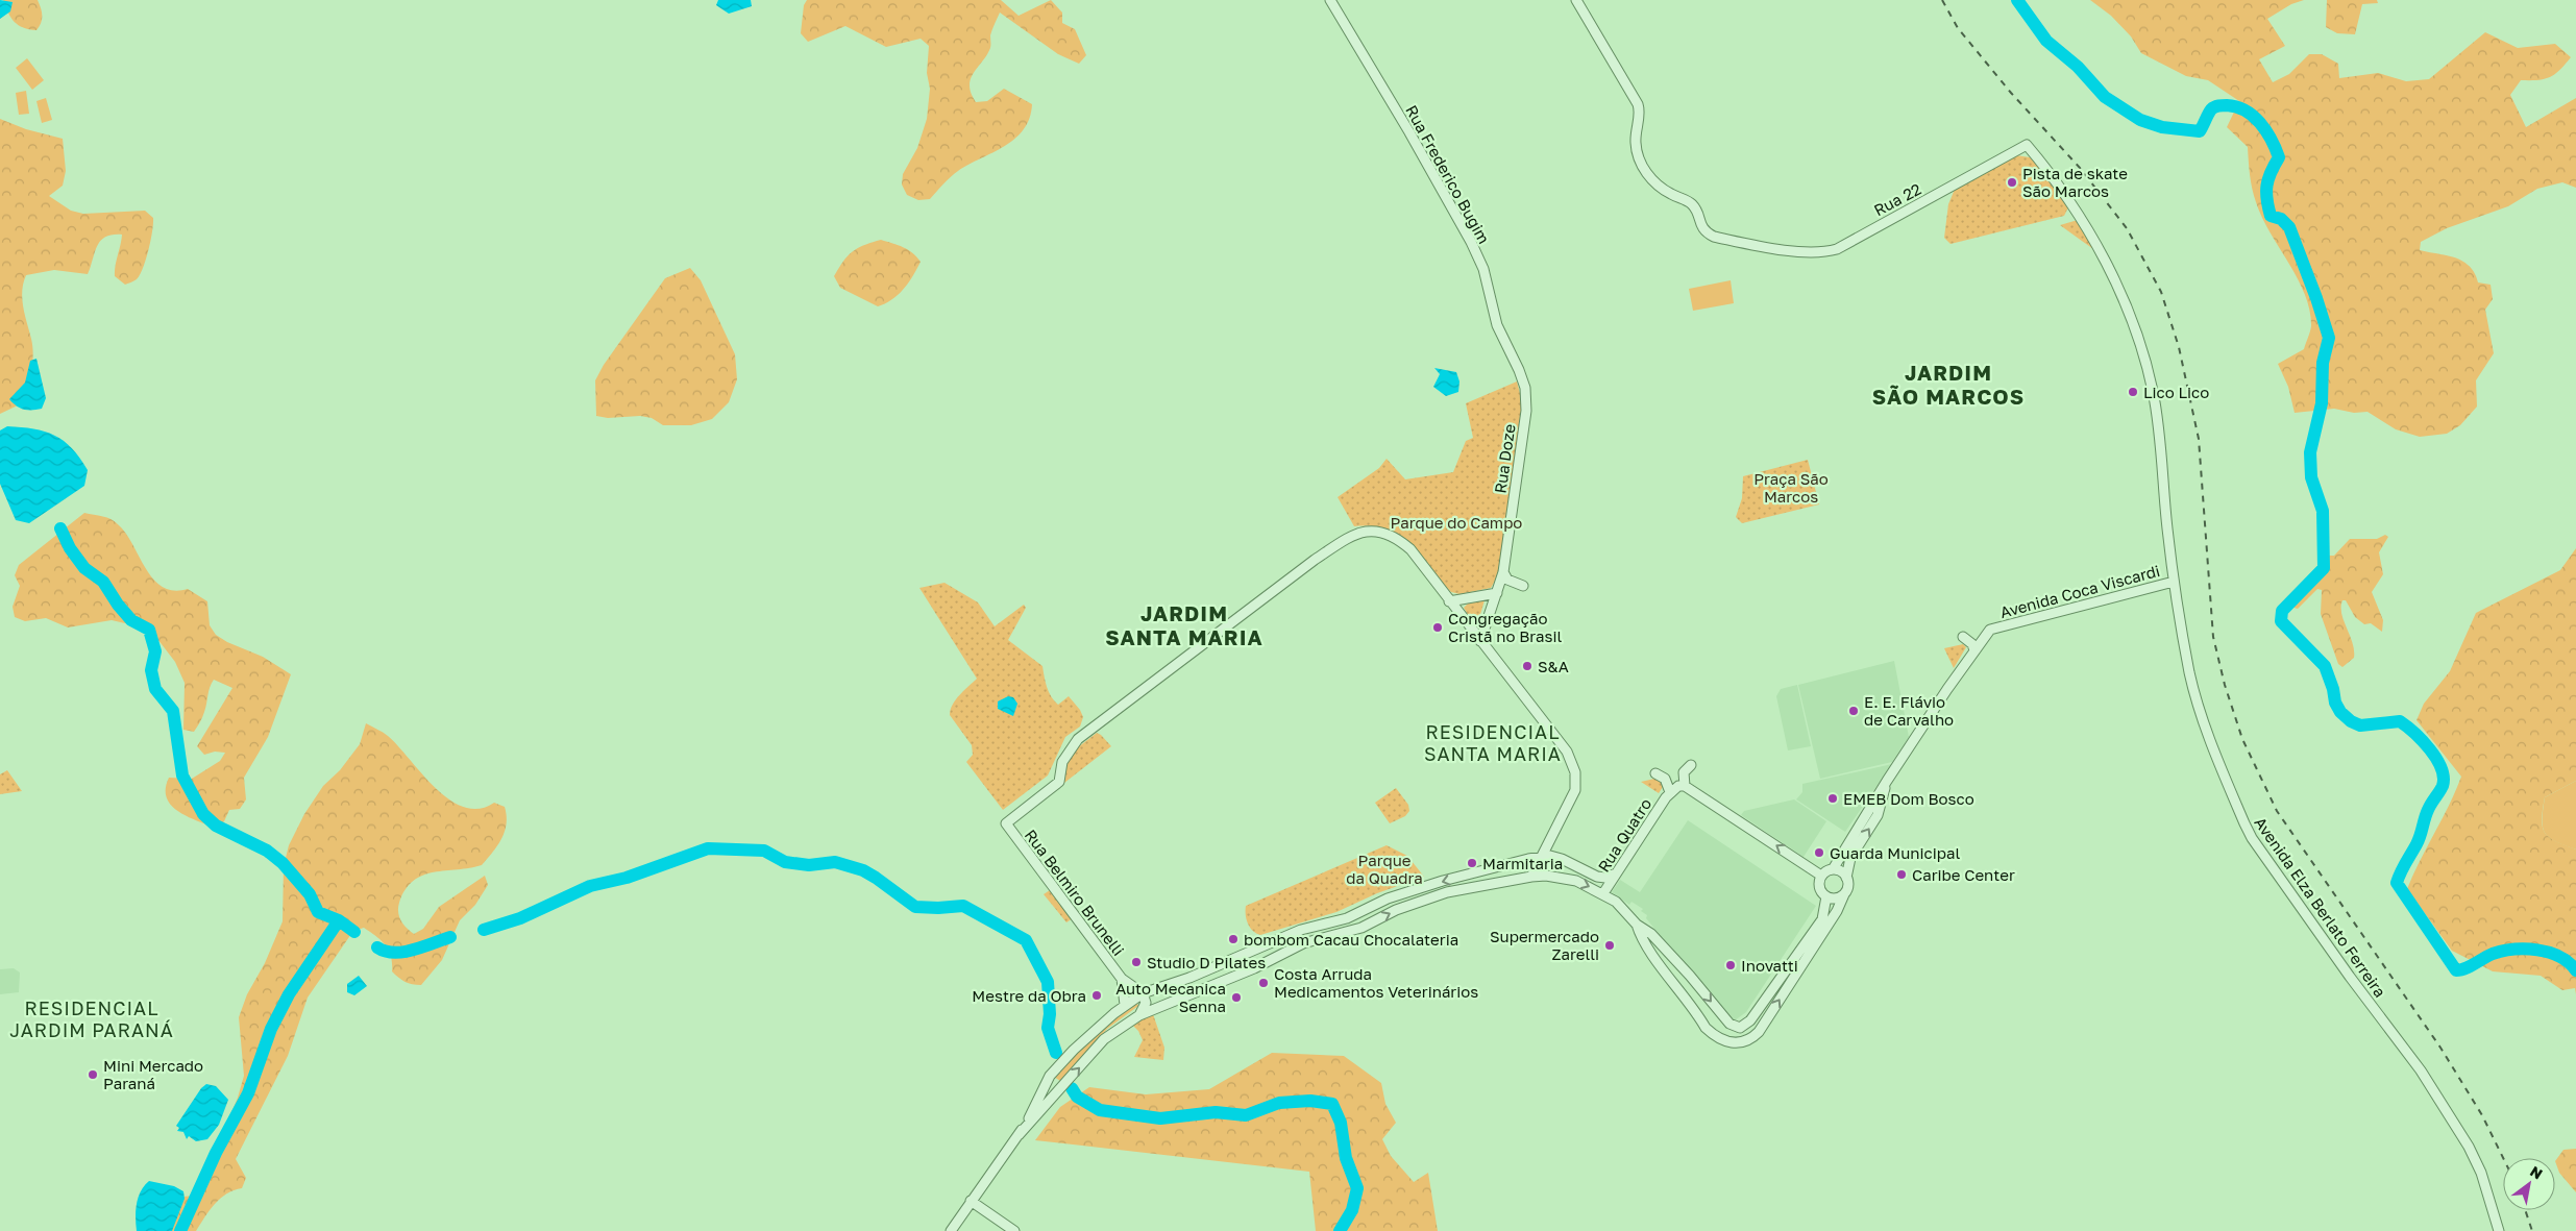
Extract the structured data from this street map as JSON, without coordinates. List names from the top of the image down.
{
  "streets": {
    "main road": [
      "Rua Frederico Bugim",
      "Rua 22",
      "Rua Doze",
      "Avenida Coca Viscardi",
      "Rua Quatro",
      "Rua Belmiro Brunelli",
      "Avenida Elza Berlato Ferreira"
    ]
  },
  "crossings": [
    ["Rua Frederico Bugim", "Rua Doze"],
    ["Rua 22", "Avenida Elza Berlato Ferreira"],
    ["Avenida Coca Viscardi", "Avenida Elza Berlato Ferreira"]
  ],
  "districts": [
    "JARDIM SÃO MARCOS",
    "JARDIM SANTA MARIA",
    "RESIDENCIAL SANTA MARIA",
    "RESIDENCIAL JARDIM PARANÁ"
  ],
  "parks": ["Praça São Marcos", "Parque do Campo", "Parque da Quadra"],
  "places": [
    "Pista de skate São Marcos",
    "Lico Lico",
    "Congregação Cristã no Brasil",
    "S&A",
    "E. E. Flávio de Carvalho",
    "EMEB Dom Bosco",
    "Guarda Municipal",
    "Marmitaria",
    "Caribe Center",
    "bombom Cacau Chocalateria",
    "Supermercado Zarelli",
    "Studio D Pilates",
    "Inovatti",
    "Costa Arruda Medicamentos Veterinários",
    "Mestre da Obra",
    "Auto Mecanica Senna",
    "Mini Mercado Paraná"
  ],
  "north": "top right"
}
